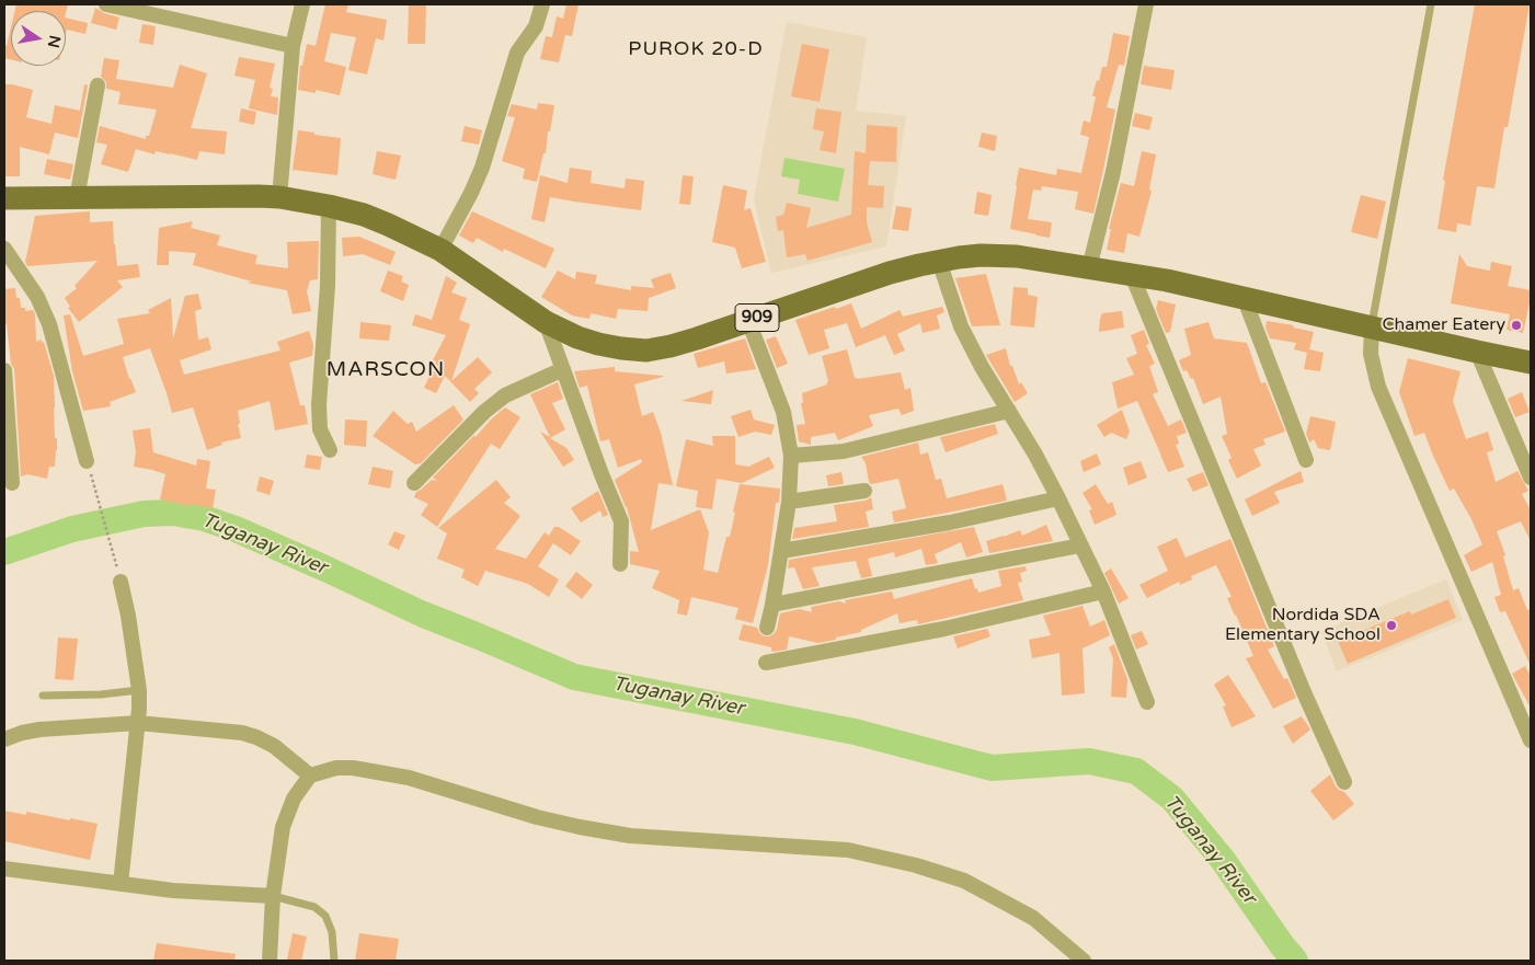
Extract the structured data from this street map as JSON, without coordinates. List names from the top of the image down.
{
  "streets": {
    "main road": ["909"]
  },
  "districts": ["PUROK 20-D", "MARSCON"],
  "water": ["Tuganay River"],
  "places": ["Chamer Eatery", "Nordida SDA Elementary School"],
  "north": "right"
}
